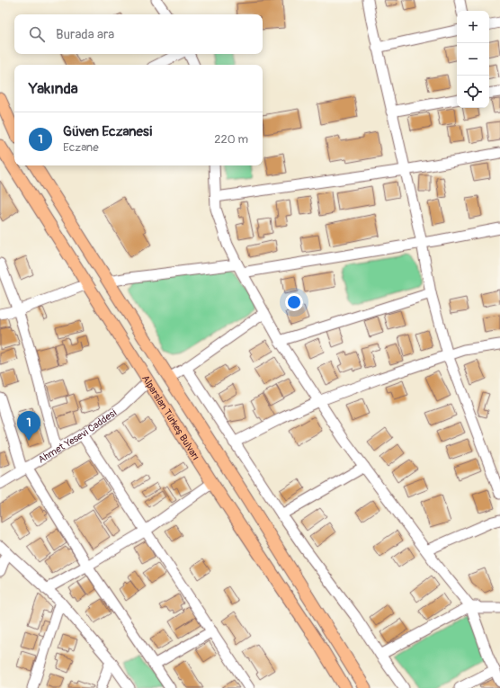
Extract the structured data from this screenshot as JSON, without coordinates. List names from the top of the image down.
{
  "streets": {
    "main road": ["Alparslan Türkeş Bulvarı"],
    "street": ["Ahmet Yesevi Caddesi"]
  },
  "crossings": [
    ["Alparslan Türkeş Bulvarı", "Ahmet Yesevi Caddesi"]
  ],
  "page": {
    "map_buttons": ["+", "−"],
    "search": "Burada ara",
    "heading": "Yakında",
    "list": [
      {
        "mark": "1",
        "name": "Güven Eczanesi",
        "note": "Eczane",
        "value": "220 m"
      }
    ],
    "pins": "1"
  }
}
